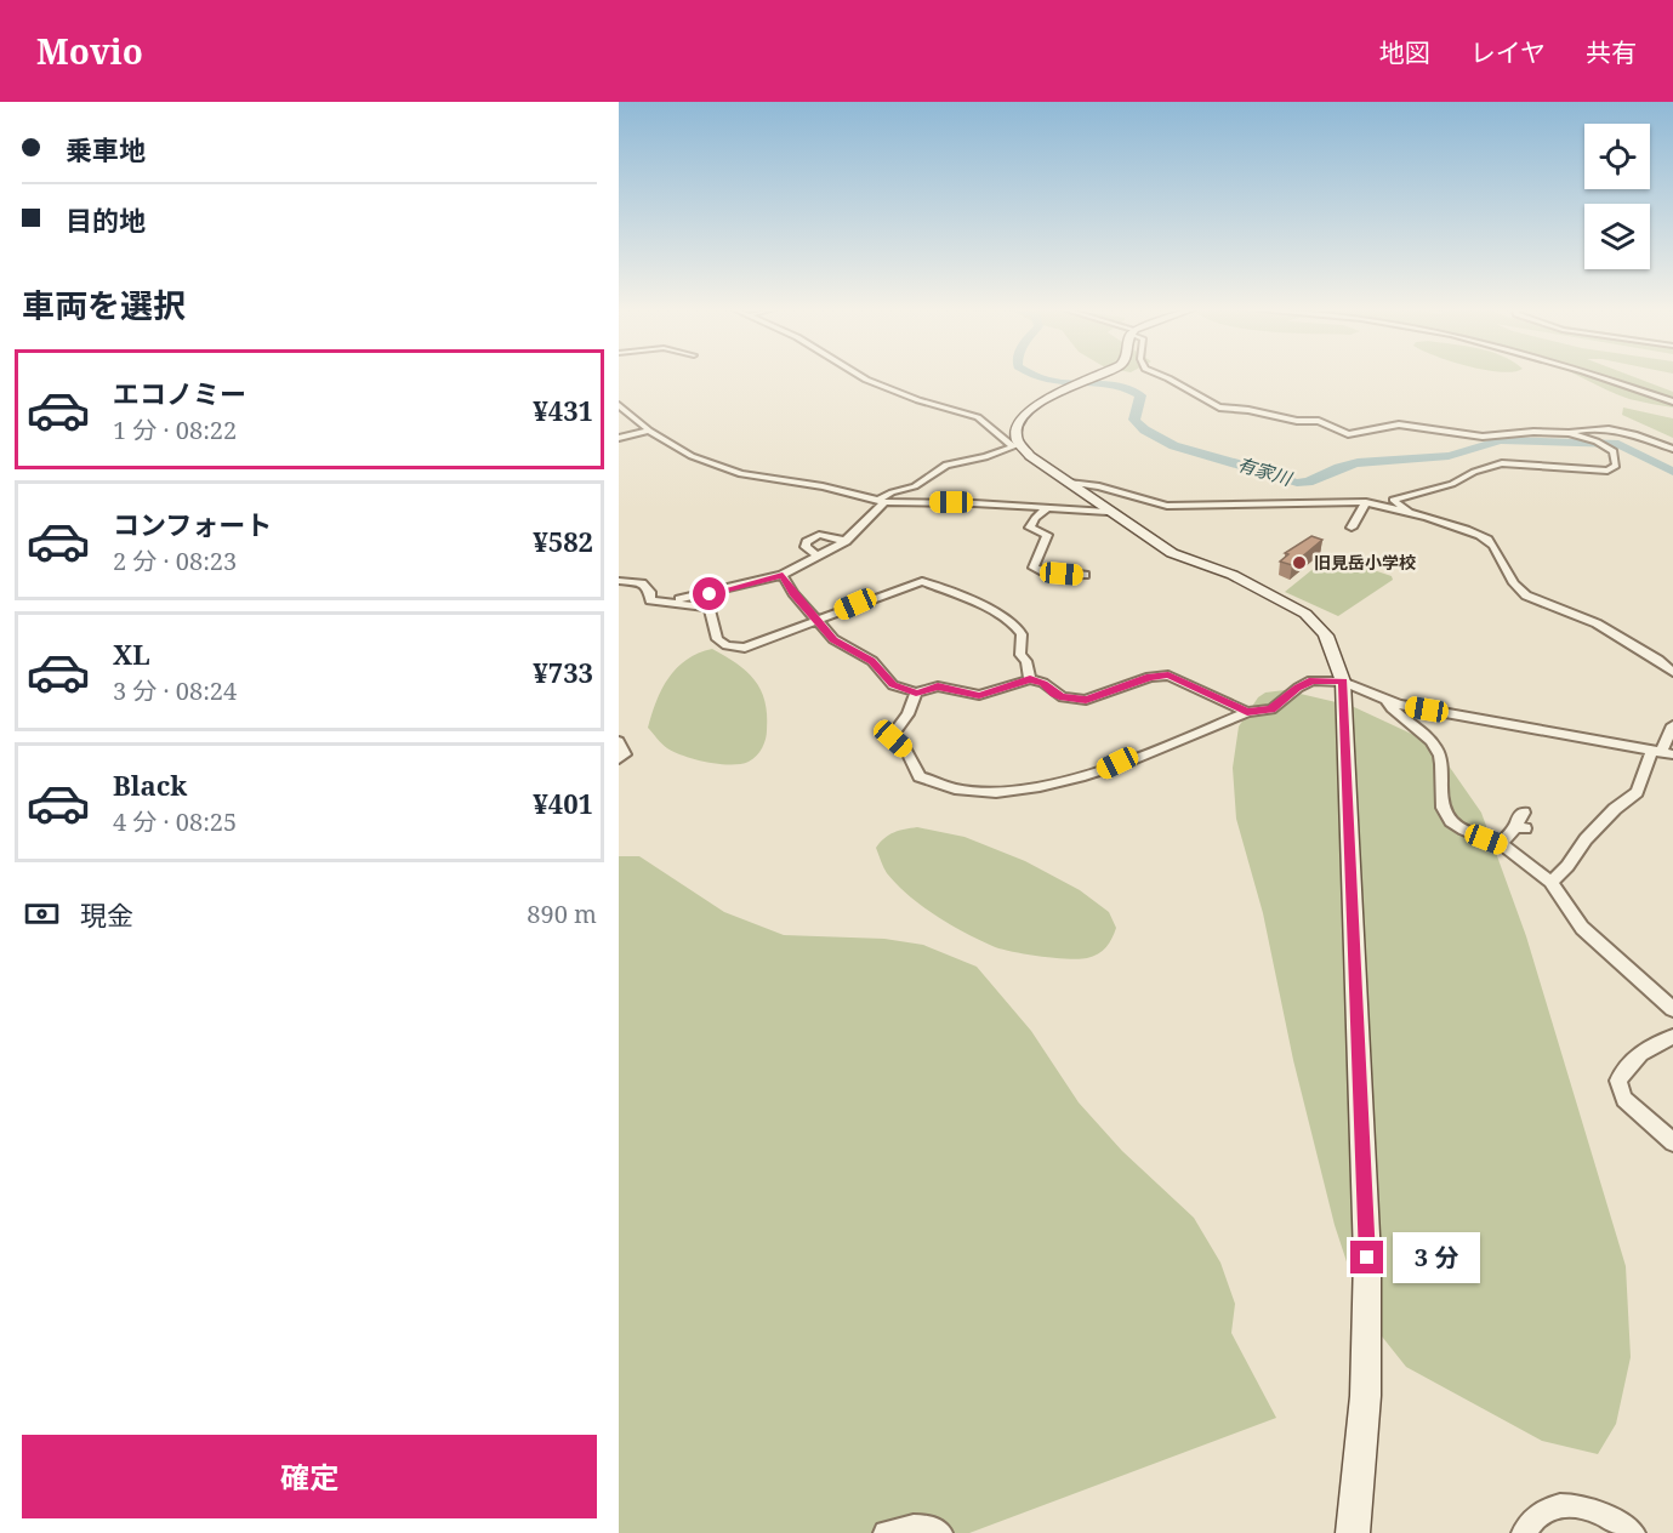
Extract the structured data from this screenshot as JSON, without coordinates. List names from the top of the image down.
{
  "water": ["有家川"],
  "places": ["旧見岳小学校"],
  "page": {
    "header": "Movio",
    "nav": ["地図", "レイヤ", "共有"],
    "banner": ["乗車地", "目的地"],
    "heading": "車両を選択",
    "list": [
      {
        "name": "エコノミー",
        "note": "1 分 · 08:22",
        "value": "¥431"
      },
      {
        "name": "コンフォート",
        "note": "2 分 · 08:23",
        "value": "¥582"
      },
      {
        "name": "XL",
        "note": "3 分 · 08:24",
        "value": "¥733"
      },
      {
        "name": "Black",
        "note": "4 分 · 08:25",
        "value": "¥401"
      }
    ],
    "pay": ["現金", "890 m"],
    "bubble": "3 分",
    "buttons": "確定"
  }
}
